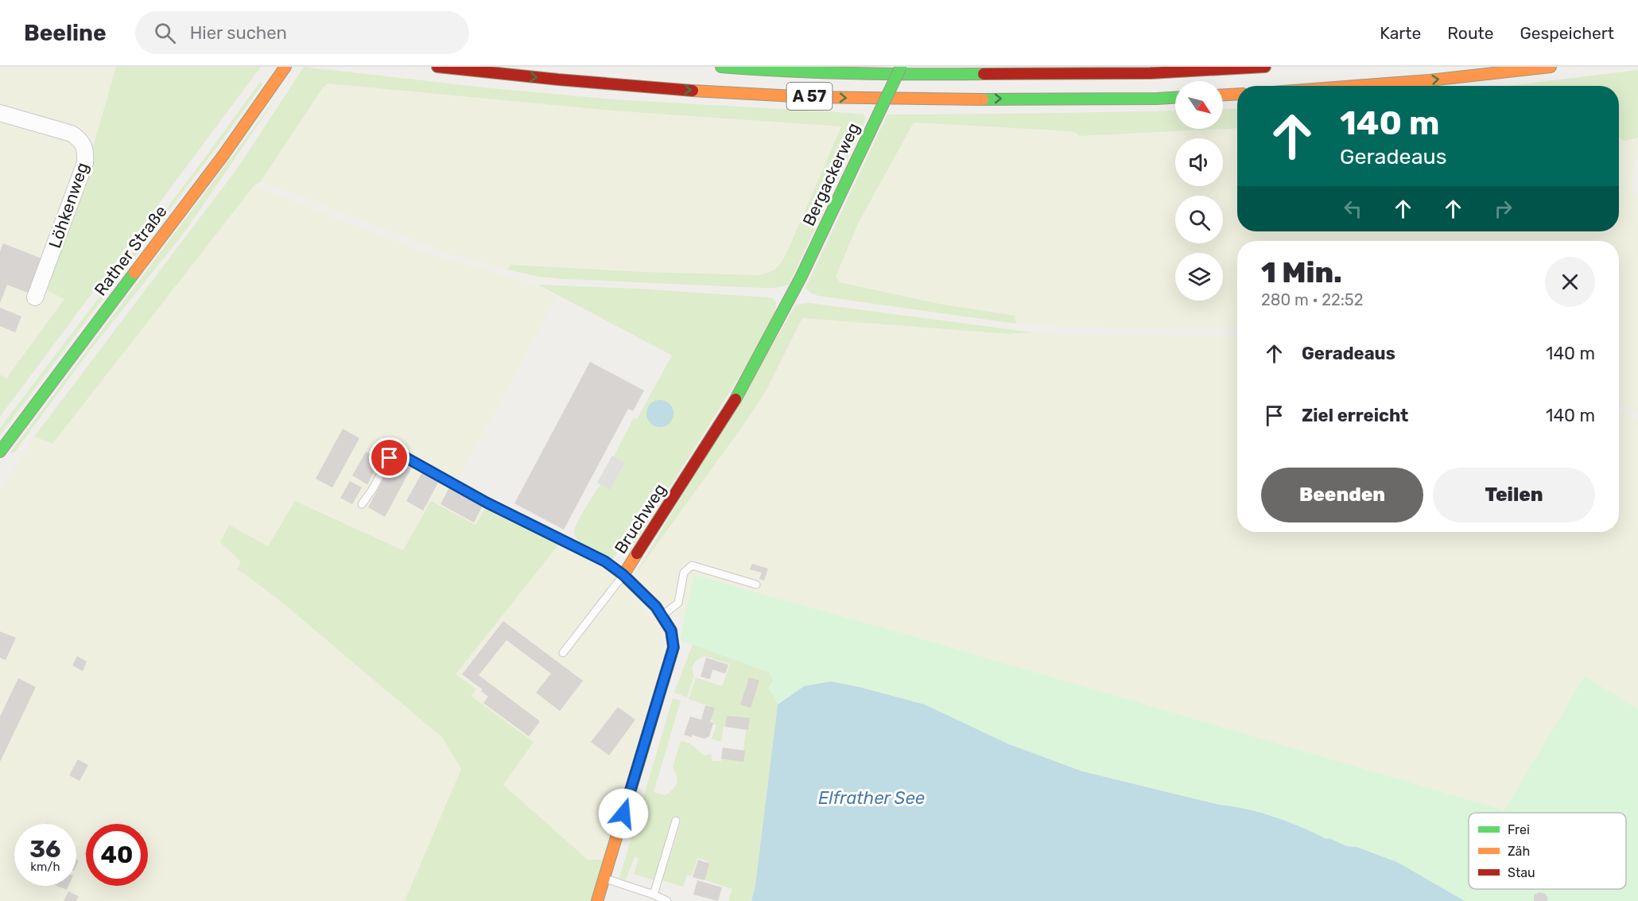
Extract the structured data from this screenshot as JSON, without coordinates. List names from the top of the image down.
{
  "streets": {
    "main road": [
      "A 57",
      "Bergackerweg",
      "Rather Straße",
      "Bruchweg"
    ],
    "street": ["Löhkenweg"]
  },
  "crossings": [
    ["Bergackerweg", "Bruchweg"]
  ],
  "water": ["Elfrather See"],
  "legend": ["Frei", "Zäh", "Stau"],
  "north": "bottom right",
  "page": {
    "header": "Beeline",
    "search": "Hier suchen",
    "nav": ["Karte", "Route", "Gespeichert"],
    "turn": ["140 m", "Geradeaus"],
    "heading": ["1 Min.", "280 m · 22:52"],
    "list": [
      {
        "name": "Geradeaus",
        "value": "140 m"
      },
      {
        "name": "Ziel erreicht",
        "value": "140 m"
      }
    ],
    "buttons": ["Beenden", "Teilen"],
    "speed": "36 km/h",
    "limit": "40"
  }
}
